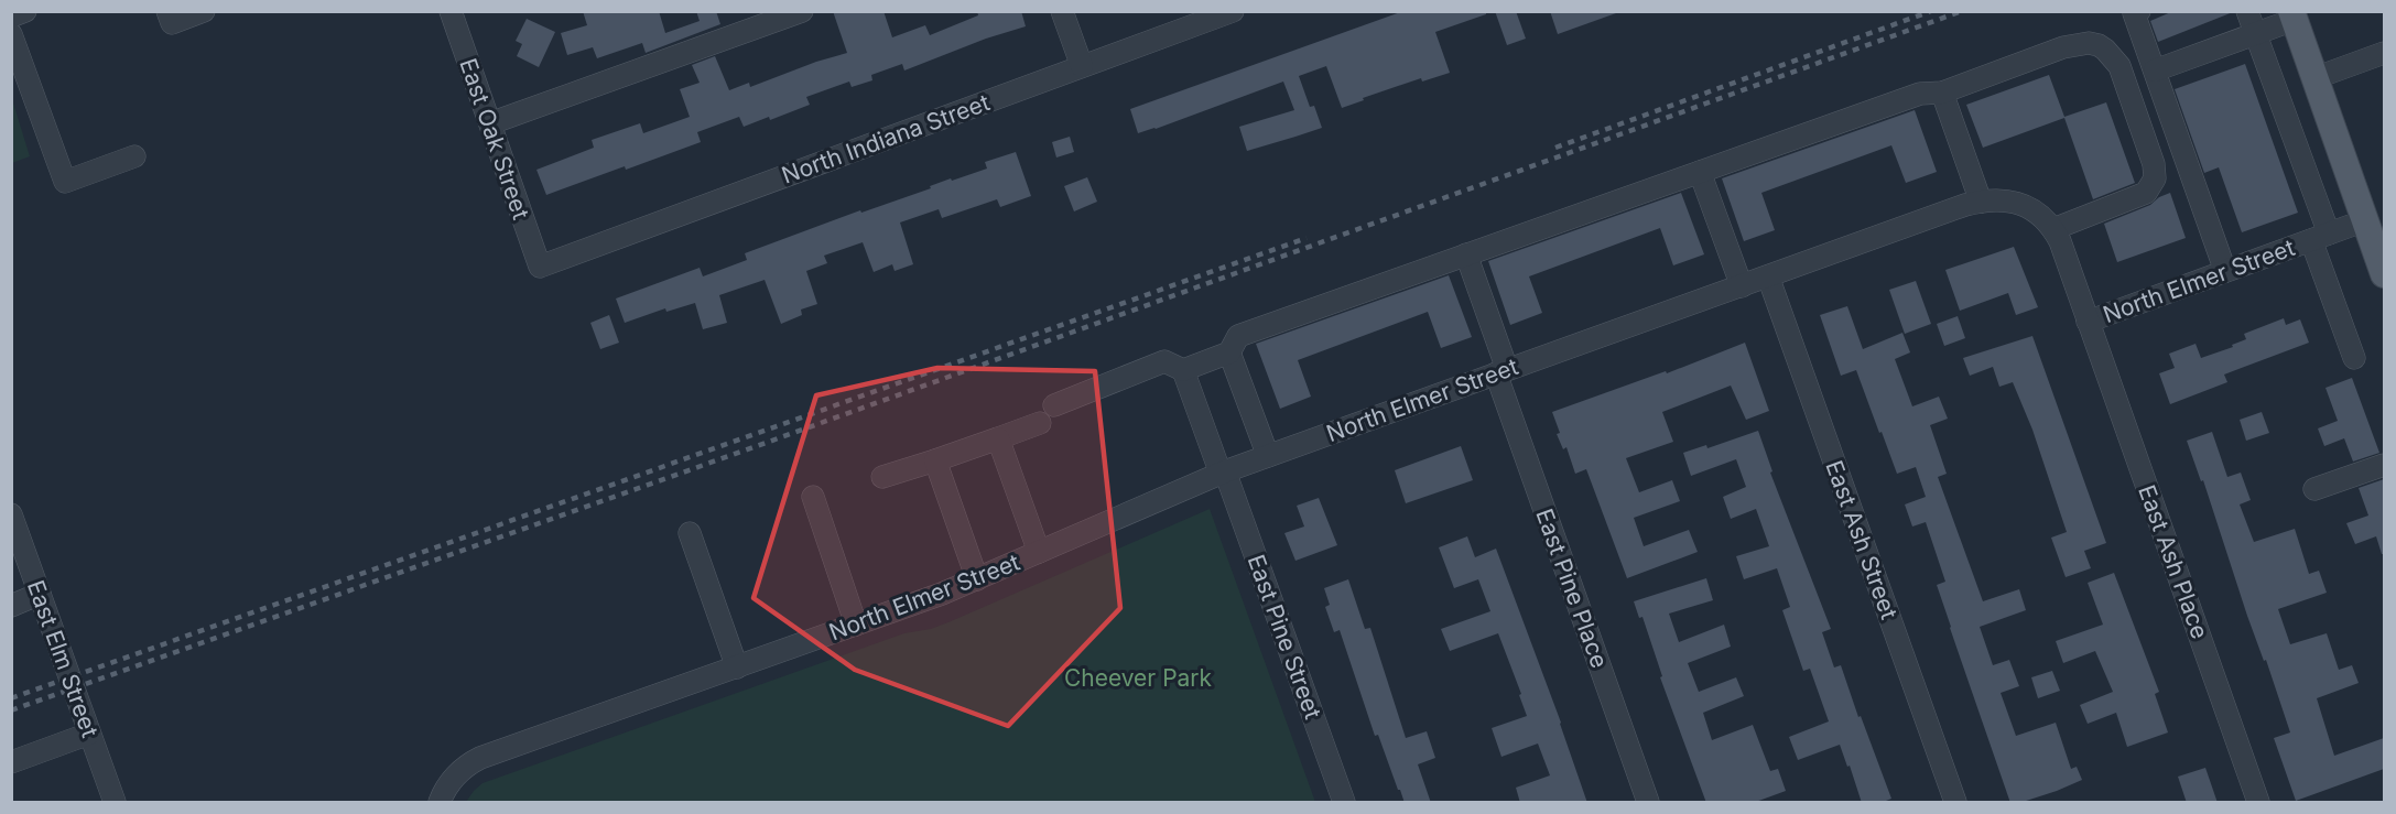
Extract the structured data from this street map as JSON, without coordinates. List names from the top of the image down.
{
  "streets": {
    "street": [
      "East Oak Street",
      "North Indiana Street",
      "North Elmer Street",
      "East Ash Street",
      "East Ash Place",
      "East Pine Place",
      "East Pine Street",
      "East Elm Street"
    ]
  },
  "crossings": [
    ["East Oak Street", "North Indiana Street"],
    ["North Elmer Street", "East Ash Street"],
    ["North Elmer Street", "East Ash Place"],
    ["North Elmer Street", "East Pine Place"],
    ["North Elmer Street", "East Pine Street"]
  ],
  "parks": ["Cheever Park"]
}
